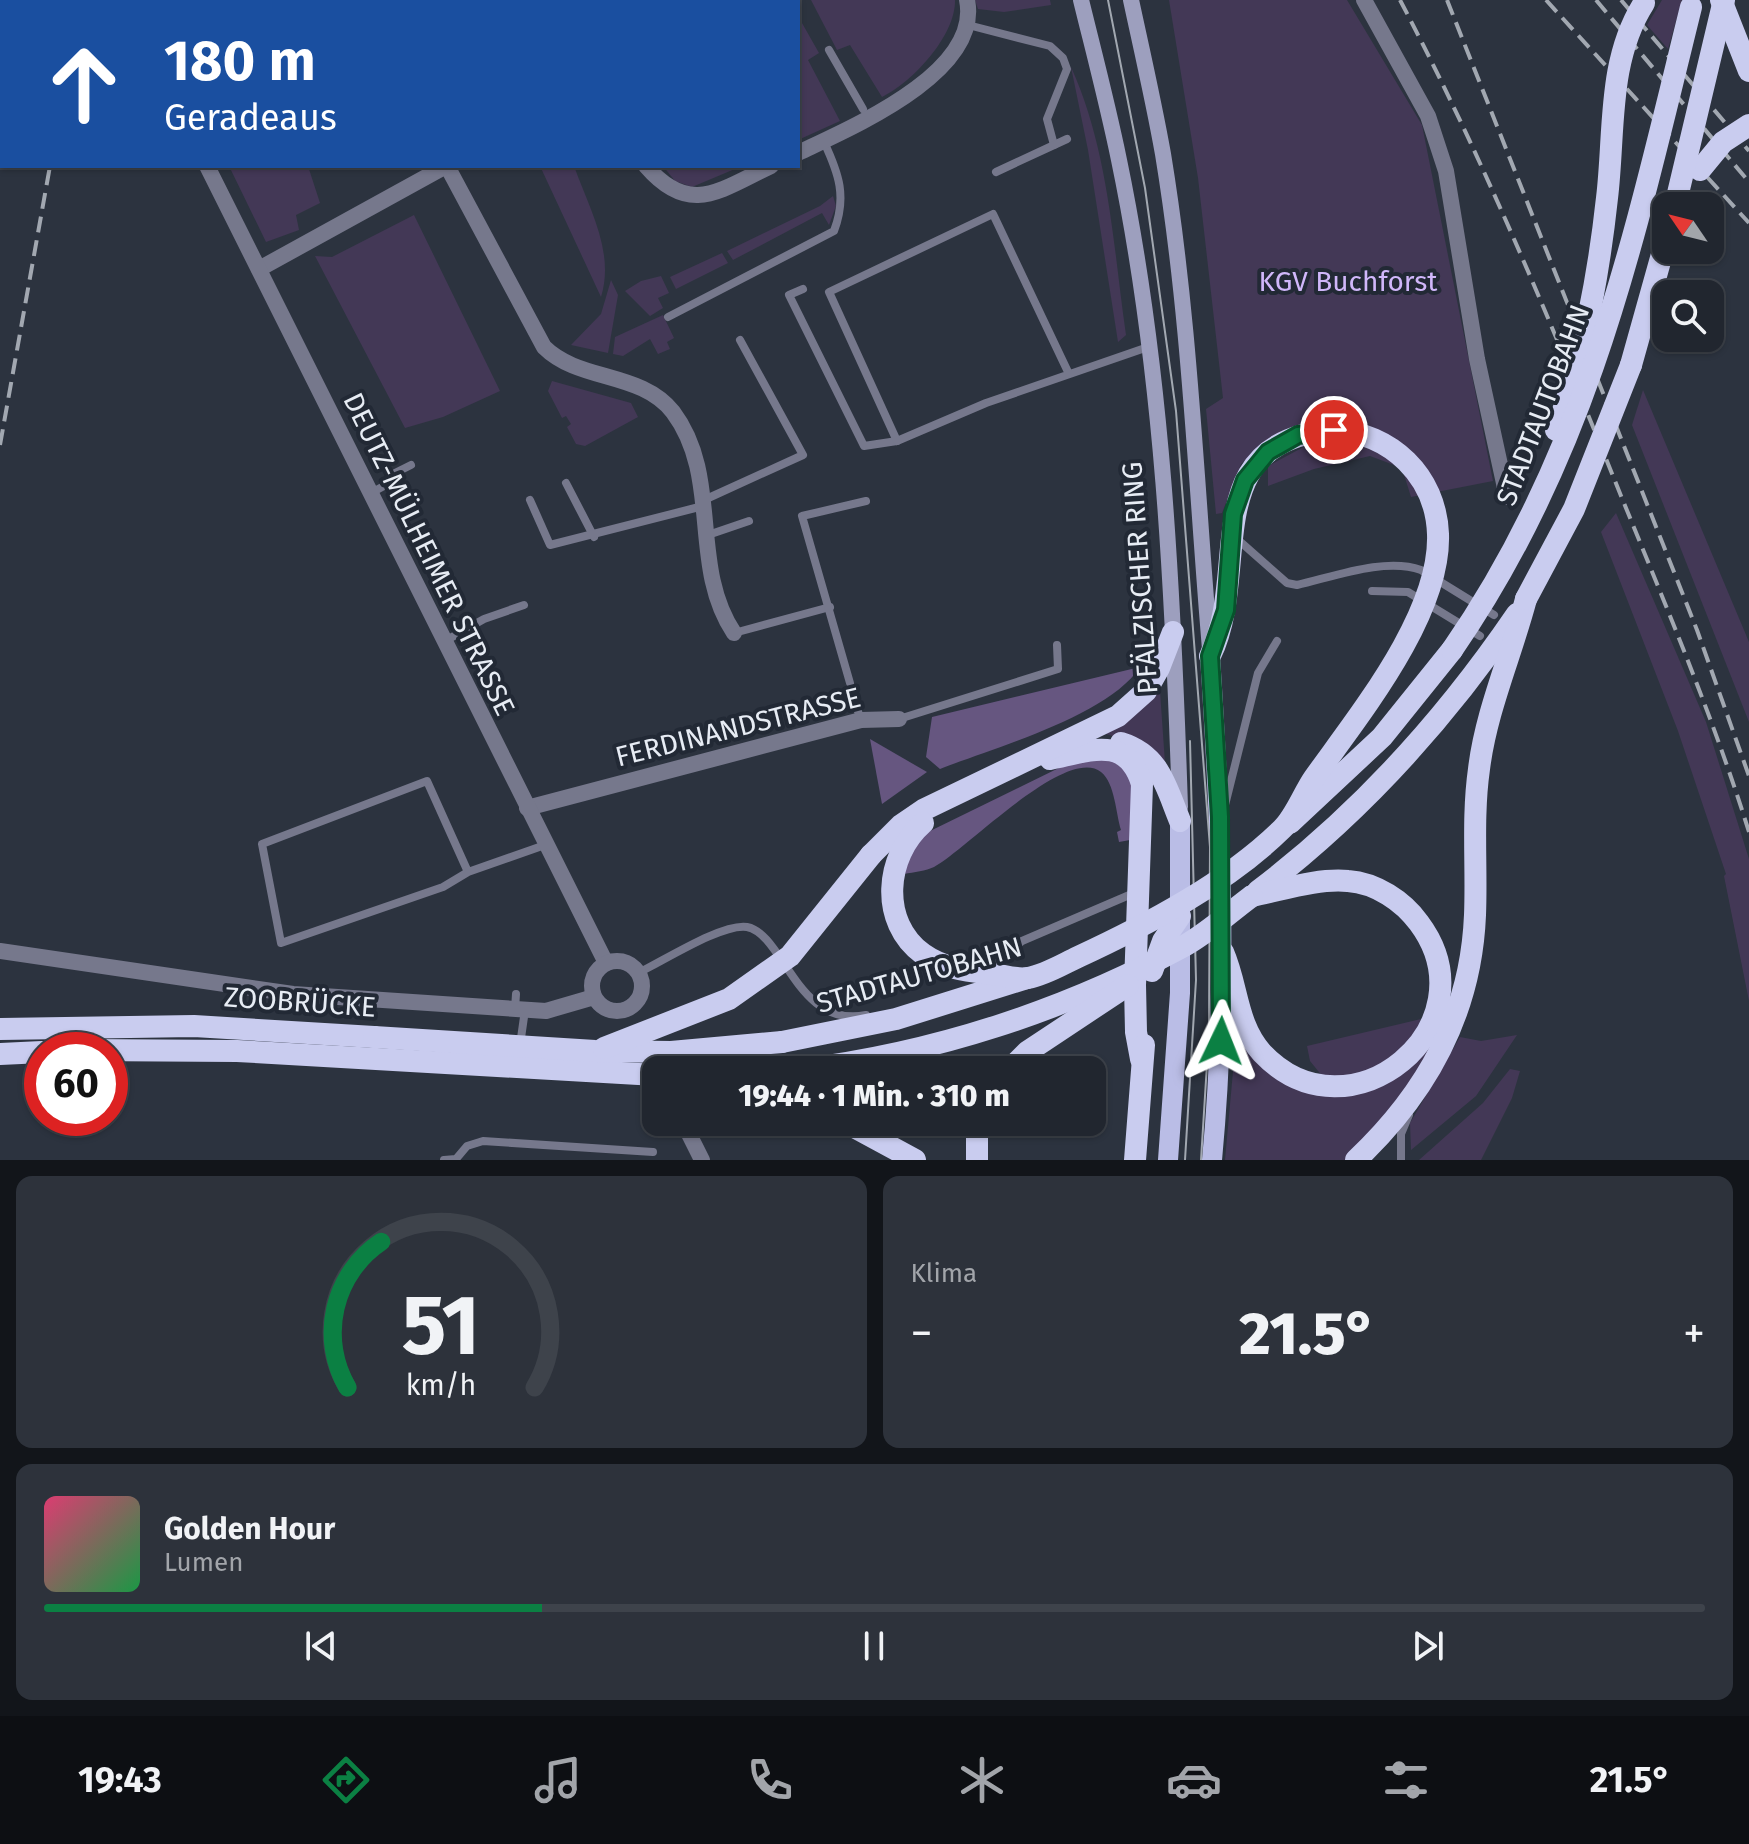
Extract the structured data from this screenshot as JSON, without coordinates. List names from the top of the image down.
{
  "streets": {
    "highway": ["STADTAUTOBAHN", "ZOOBRÜCKE"],
    "main road": ["PFÄLZISCHER RING"],
    "street": ["DEUTZ-MÜLHEIMER STRASSE", "FERDINANDSTRASSE"]
  },
  "crossings": [
    ["STADTAUTOBAHN", "ZOOBRÜCKE"],
    ["DEUTZ-MÜLHEIMER STRASSE", "FERDINANDSTRASSE"]
  ],
  "parks": ["KGV Buchforst"],
  "north": "top left",
  "page": {
    "turn": ["180 m", "Geradeaus"],
    "limit": "60",
    "trip": "19:44 · 1 Min. · 310 m",
    "tile": "Klima",
    "heat": ["−", "21.5°", "+"],
    "song": ["Golden Hour", "Lumen"],
    "tabs": ["19:43", "21.5°"],
    "gauge": ["51", "km/h"]
  }
}
